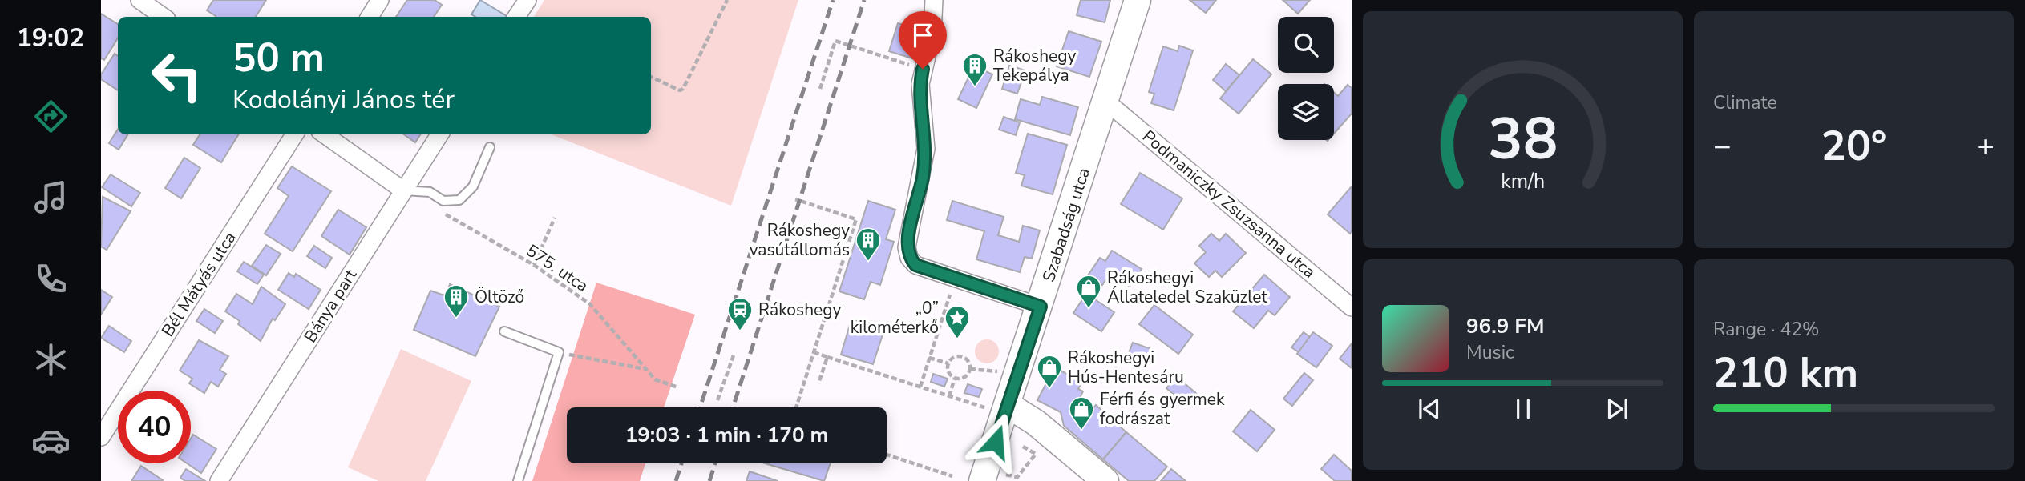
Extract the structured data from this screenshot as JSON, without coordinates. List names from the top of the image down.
{
  "streets": {
    "street": [
      "Podmaniczky Zsuzsanna utca",
      "Szabadság utca",
      "Bél Mátyás utca",
      "Bánya part"
    ],
    "path": ["575. utca"]
  },
  "crossings": [
    ["Podmaniczky Zsuzsanna utca", "Szabadság utca"]
  ],
  "places": {
    "building": ["Rákoshegy Tekepálya", "Rákoshegy vasútállomás", "Öltöző"],
    "shop": ["Rákoshegyi Állateledel Szaküzlet", "Rákoshegyi Hús-Hentesáru", "Férfi és gyermek fodrászat"],
    "station": ["Rákoshegy"],
    "place": ["„0” kilométerkő"]
  },
  "page": {
    "tabs": "19:02",
    "tile": [
      "Climate",
      ["Range · 42%", "210 km"]
    ],
    "turn": ["50 m", "Kodolányi János tér"],
    "heat": ["−", "20°", "+"],
    "song": ["96.9 FM", "Music"],
    "limit": "40",
    "trip": "19:03 · 1 min · 170 m",
    "gauge": ["38", "km/h"]
  }
}
